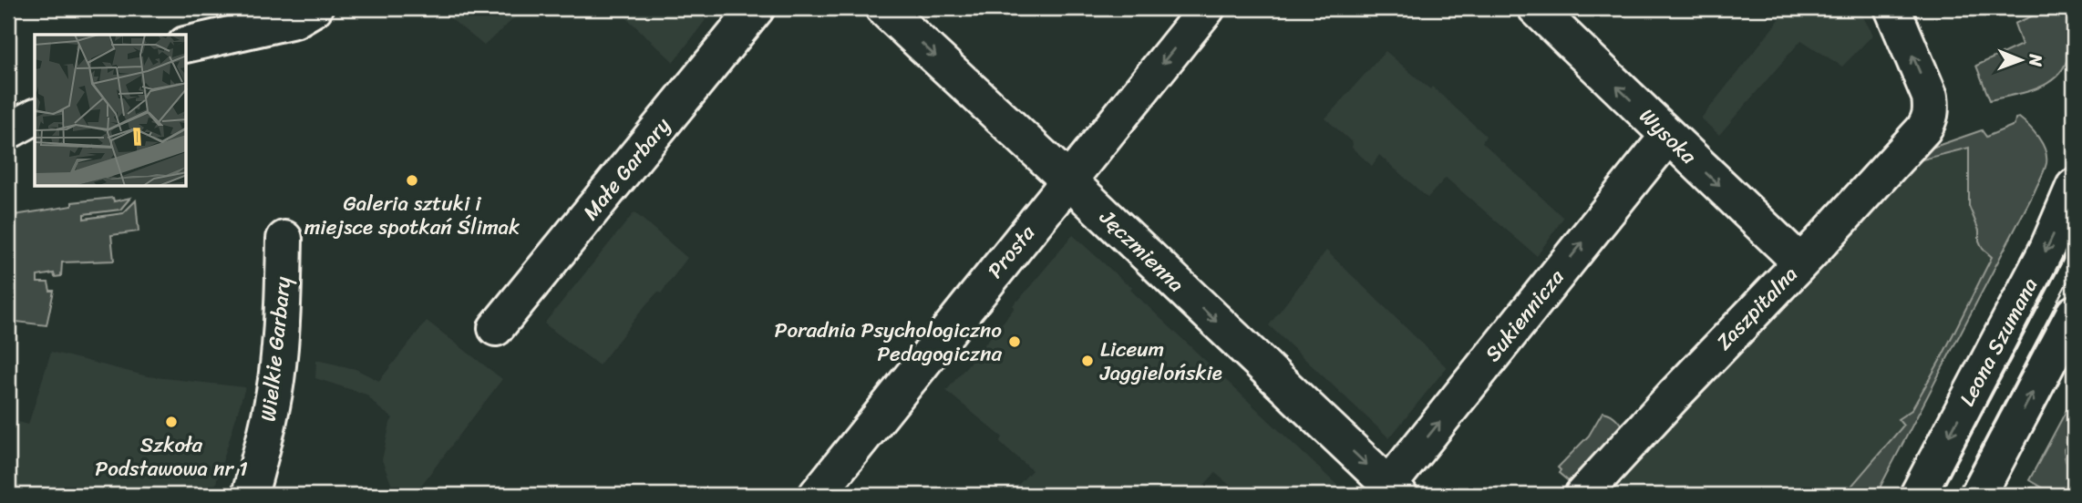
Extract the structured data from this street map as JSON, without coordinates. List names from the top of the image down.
{
  "streets": {
    "street": [
      "Wysoka",
      "Małe Garbary",
      "Jęczmienna",
      "Prosta",
      "Zaszpitalna",
      "Sukiennicza",
      "Leona Szumana",
      "Wielkie Garbary"
    ]
  },
  "crossings": [
    ["Wysoka", "Zaszpitalna"],
    ["Wysoka", "Sukiennicza"],
    ["Jęczmienna", "Prosta"],
    ["Jęczmienna", "Sukiennicza"]
  ],
  "one_way": ["Jęczmienna", "Prosta", "Sukiennicza"],
  "places": [
    "Galeria sztuki i miejsce spotkań Ślimak",
    "Poradnia Psychologiczno Pedagogiczna",
    "Liceum Jaggielońskie",
    "Szkoła Podstawowa nr 1"
  ],
  "north": "right"
}
